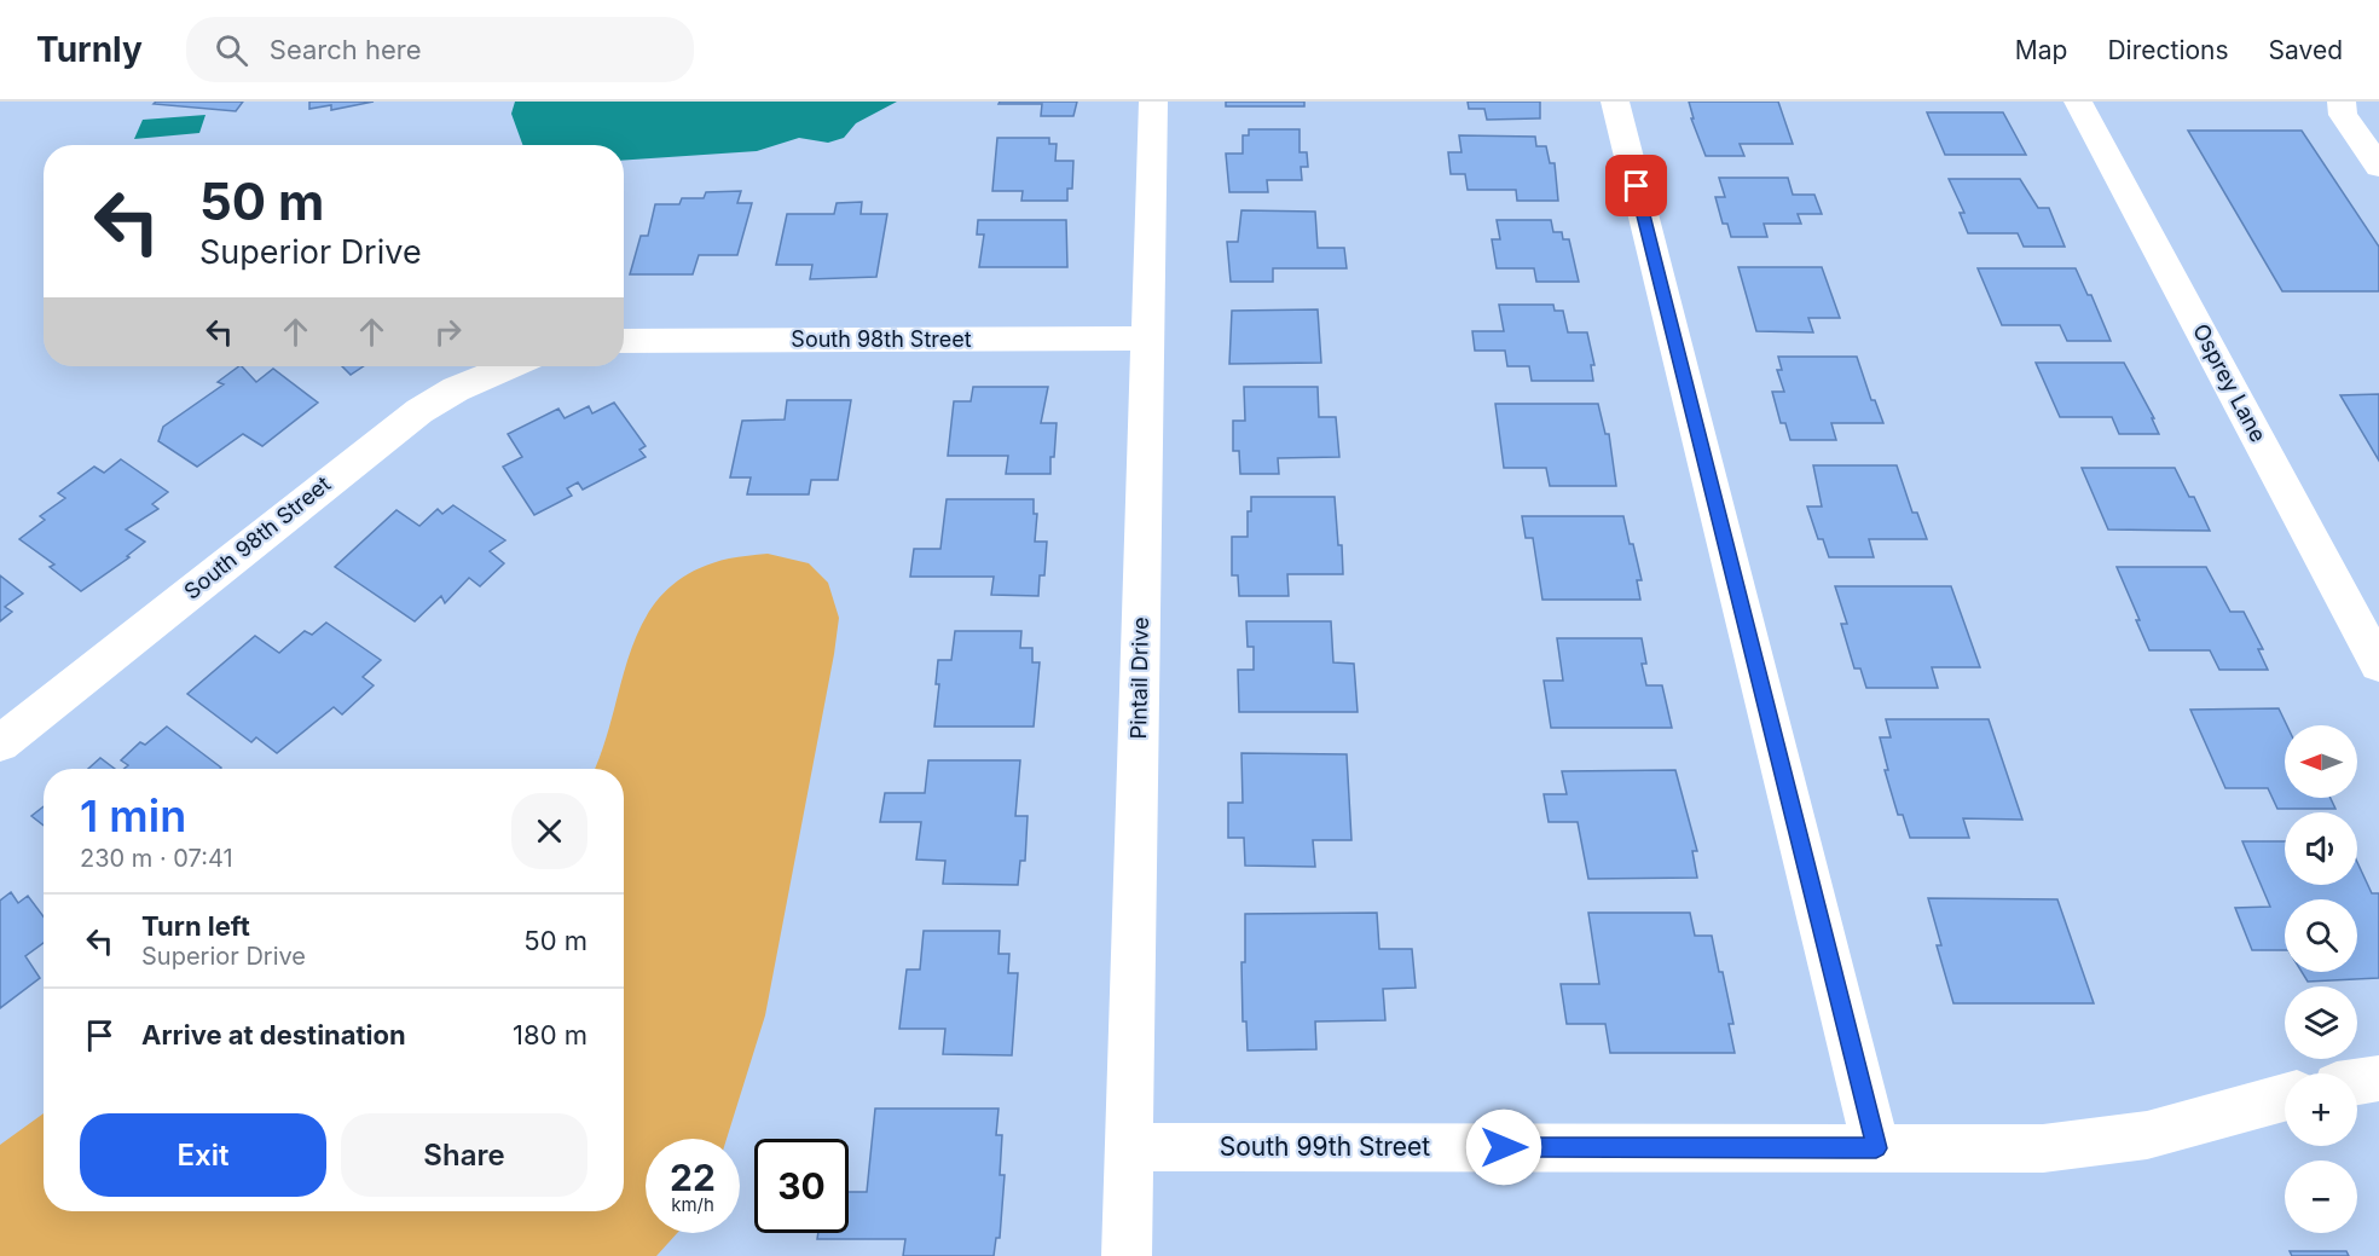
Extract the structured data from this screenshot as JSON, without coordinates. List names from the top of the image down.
{
  "streets": {
    "street": [
      "South 98th Street",
      "Osprey Lane",
      "Pintail Drive",
      "South 99th Street"
    ]
  },
  "crossings": [
    ["South 98th Street", "Pintail Drive"],
    ["Pintail Drive", "South 99th Street"]
  ],
  "north": "left",
  "page": {
    "header": "Turnly",
    "search": "Search here",
    "nav": ["Map", "Directions", "Saved"],
    "turn": ["50 m", "Superior Drive"],
    "map_buttons": ["+", "−"],
    "heading": ["1 min", "230 m · 07:41"],
    "list": [
      {
        "name": "Turn left",
        "note": "Superior Drive",
        "value": "50 m"
      },
      {
        "name": "Arrive at destination",
        "value": "180 m"
      }
    ],
    "buttons": ["Exit", "Share"],
    "speed": "22 km/h",
    "limit": "30"
  }
}
